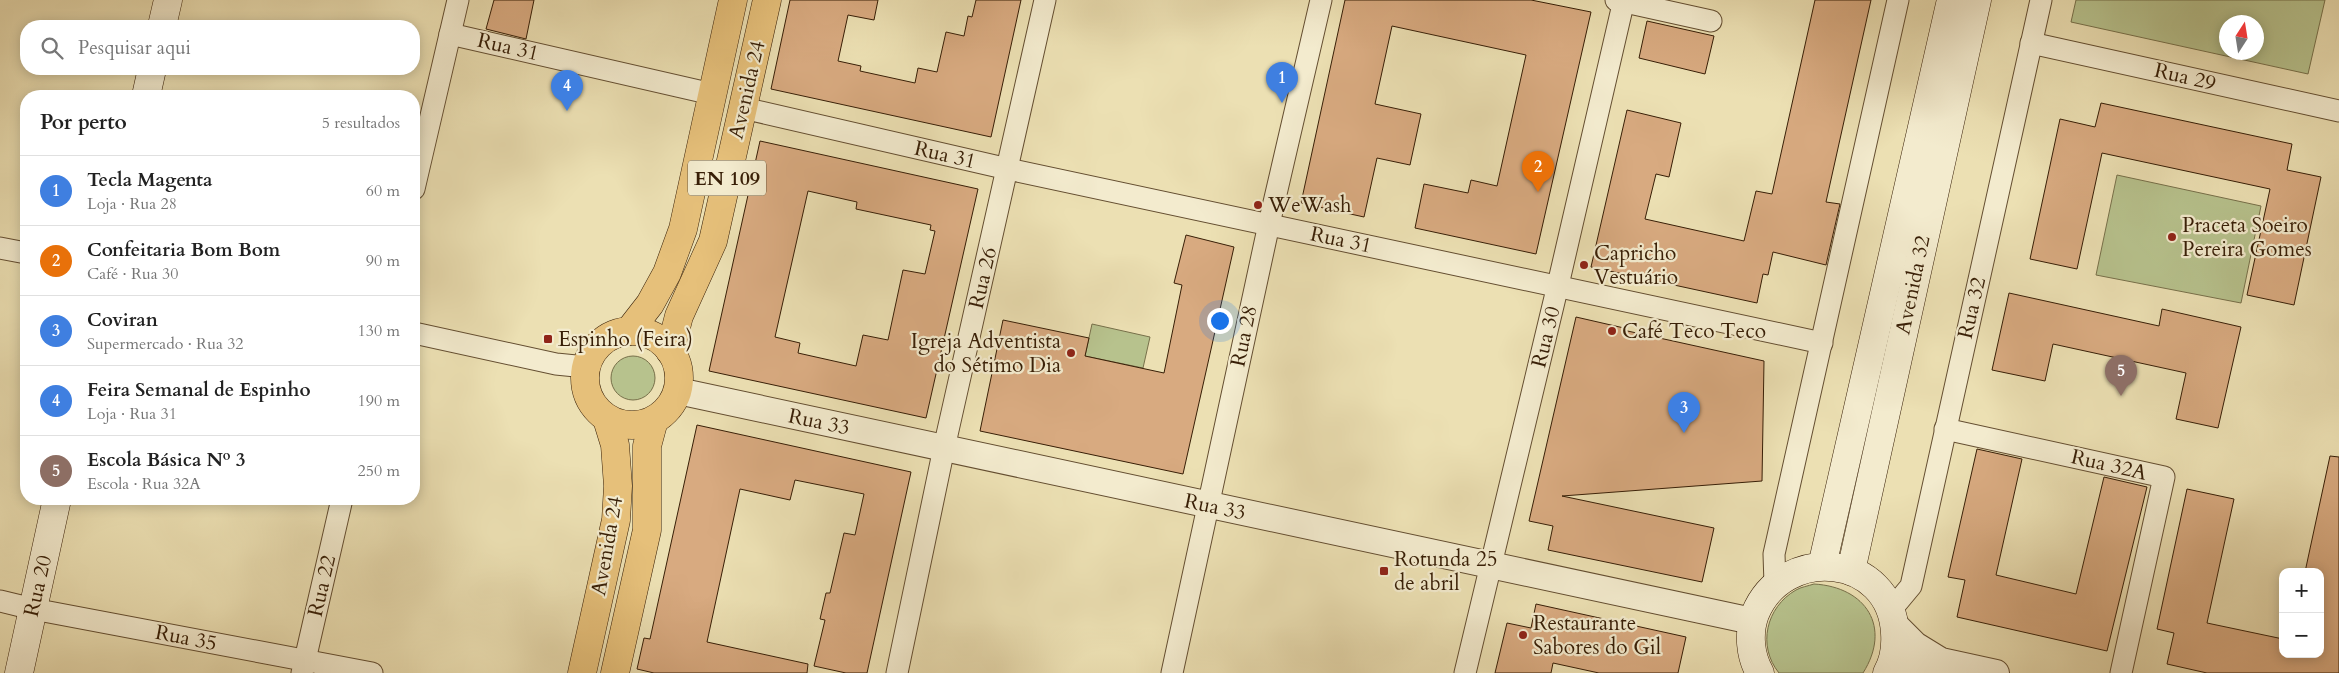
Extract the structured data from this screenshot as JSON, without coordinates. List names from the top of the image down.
{
  "streets": {
    "main road": [
      "Avenida 24",
      "EN 109",
      "Avenida 32",
      "Rua 20"
    ],
    "street": [
      "Rua 31",
      "Rua 29",
      "Rua 26",
      "Rua 32",
      "Rua 28",
      "Rua 30",
      "Rua 33",
      "Rua 32A",
      "Rua 22",
      "Rua 35"
    ]
  },
  "crossings": [
    ["Rua 31", "Avenida 24"],
    ["Rua 31", "Rua 26"],
    ["Rua 31", "Rua 28"],
    ["Rua 31", "Rua 30"],
    ["Rua 29", "Rua 32"],
    ["Avenida 24", "Rua 33"],
    ["Rua 26", "Rua 33"],
    ["Rua 32", "Rua 32A"],
    ["Rua 28", "Rua 33"],
    ["Rua 30", "Rua 33"],
    ["Rua 20", "Rua 35"],
    ["Rua 22", "Rua 35"]
  ],
  "places": {
    "other": [
      "WeWash",
      "Praceta Soeiro Pereira Gomes",
      "Capricho Vestuário",
      "Café Teco Teco",
      "Igreja Adventista do Sétimo Dia",
      "Restaurante Sabores do Gil"
    ],
    "transit": ["Espinho (Feira)", "Rotunda 25 de abril"]
  },
  "north": "top",
  "page": {
    "search": "Pesquisar aqui",
    "pins": [
      "1",
      "4",
      "2",
      "5",
      "3"
    ],
    "heading": ["Por perto", "5 resultados"],
    "list": [
      {
        "mark": "1",
        "name": "Tecla Magenta",
        "note": "Loja · Rua 28",
        "value": "60 m"
      },
      {
        "mark": "2",
        "name": "Confeitaria Bom Bom",
        "note": "Café · Rua 30",
        "value": "90 m"
      },
      {
        "mark": "3",
        "name": "Coviran",
        "note": "Supermercado · Rua 32",
        "value": "130 m"
      },
      {
        "mark": "4",
        "name": "Feira Semanal de Espinho",
        "note": "Loja · Rua 31",
        "value": "190 m"
      },
      {
        "mark": "5",
        "name": "Escola Básica Nº 3",
        "note": "Escola · Rua 32A",
        "value": "250 m"
      }
    ],
    "map_buttons": ["+", "−"]
  }
}
